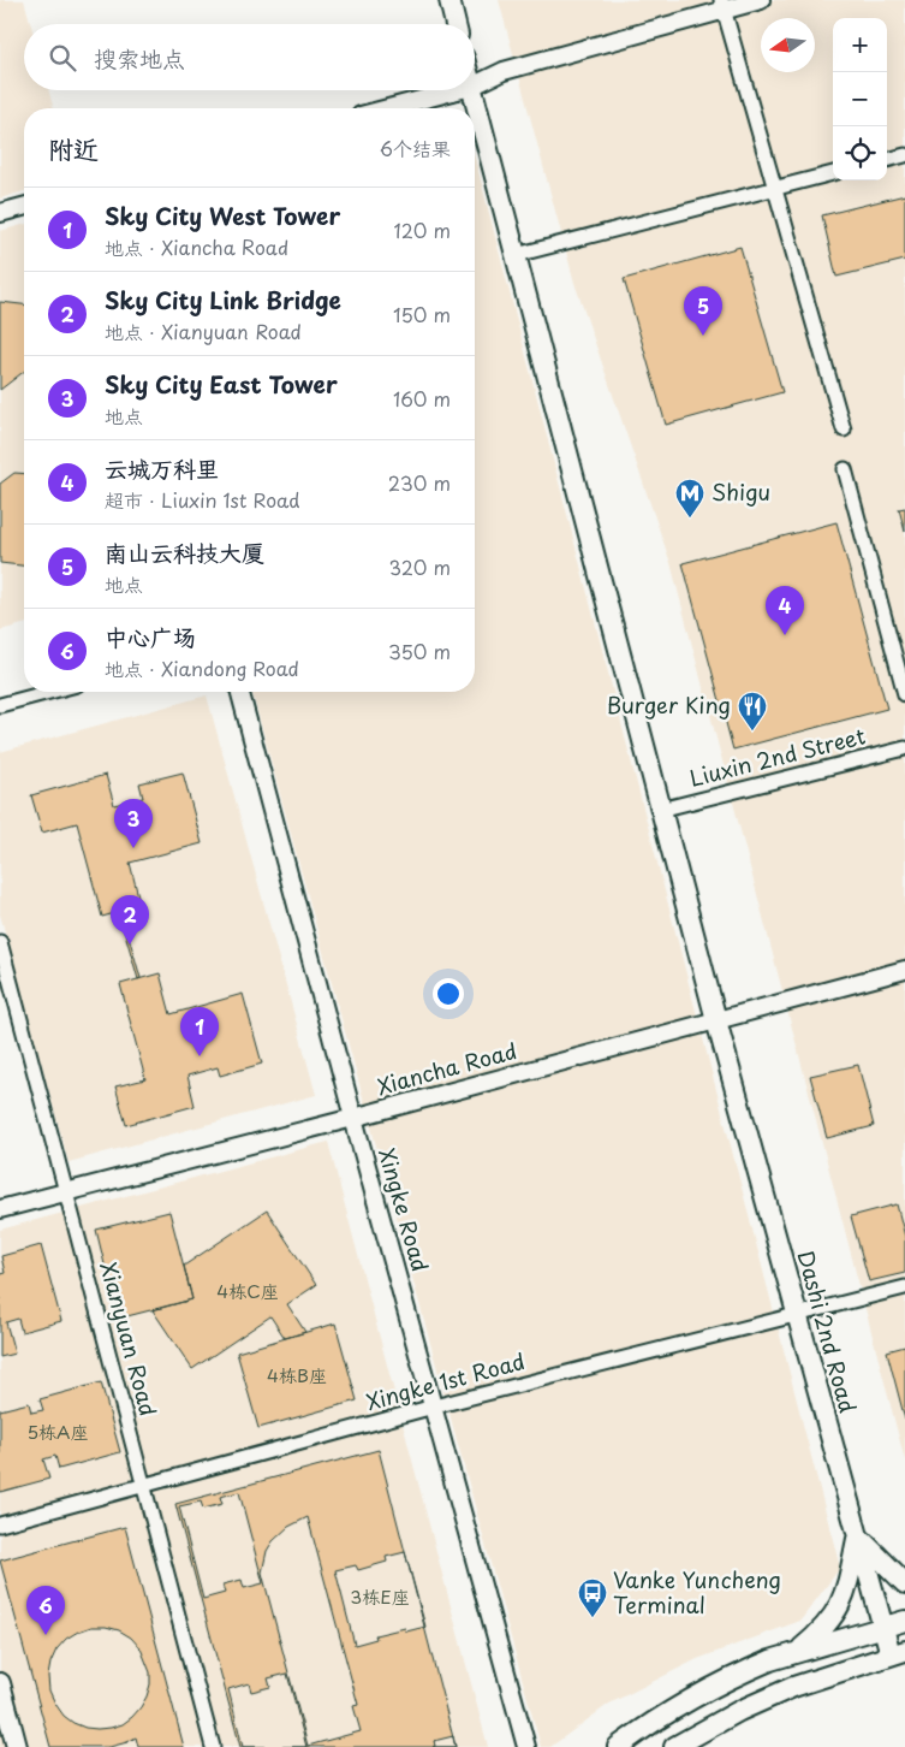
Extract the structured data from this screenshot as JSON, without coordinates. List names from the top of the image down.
{
  "streets": {
    "main road": ["Dashi 2nd Road"],
    "street": [
      "Liuxin 2nd Street",
      "Xiancha Road",
      "Xingke Road",
      "Xianyuan Road",
      "Xingke 1st Road"
    ]
  },
  "crossings": [
    ["Liuxin 2nd Street", "Dashi 2nd Road"],
    ["Xiancha Road", "Xingke Road"],
    ["Xiancha Road", "Dashi 2nd Road"],
    ["Xiancha Road", "Xianyuan Road"],
    ["Xingke Road", "Xingke 1st Road"],
    ["Dashi 2nd Road", "Xingke 1st Road"],
    ["Xianyuan Road", "Xingke 1st Road"]
  ],
  "places": {
    "metro station": ["Shigu"],
    "restaurant": ["Burger King"],
    "bus stop": ["Vanke Yuncheng Terminal"]
  },
  "house_numbers": [
    "4栋C座",
    "4栋B座",
    "5栋A座",
    "3栋E座"
  ],
  "north": "left",
  "page": {
    "map_buttons": ["+", "−"],
    "search": "搜索地点",
    "heading": ["附近", "6个结果"],
    "list": [
      {
        "mark": "1",
        "name": "Sky City West Tower",
        "note": "地点 · Xiancha Road",
        "value": "120 m"
      },
      {
        "mark": "2",
        "name": "Sky City Link Bridge",
        "note": "地点 · Xianyuan Road",
        "value": "150 m"
      },
      {
        "mark": "3",
        "name": "Sky City East Tower",
        "note": "地点",
        "value": "160 m"
      },
      {
        "mark": "4",
        "name": "云城万科里",
        "note": "超市 · Liuxin 1st Road",
        "value": "230 m"
      },
      {
        "mark": "5",
        "name": "南山云科技大厦",
        "note": "地点",
        "value": "320 m"
      },
      {
        "mark": "6",
        "name": "中心广场",
        "note": "地点 · Xiandong Road",
        "value": "350 m"
      }
    ],
    "pins": [
      "5",
      "4",
      "3",
      "2",
      "1",
      "6"
    ]
  }
}
